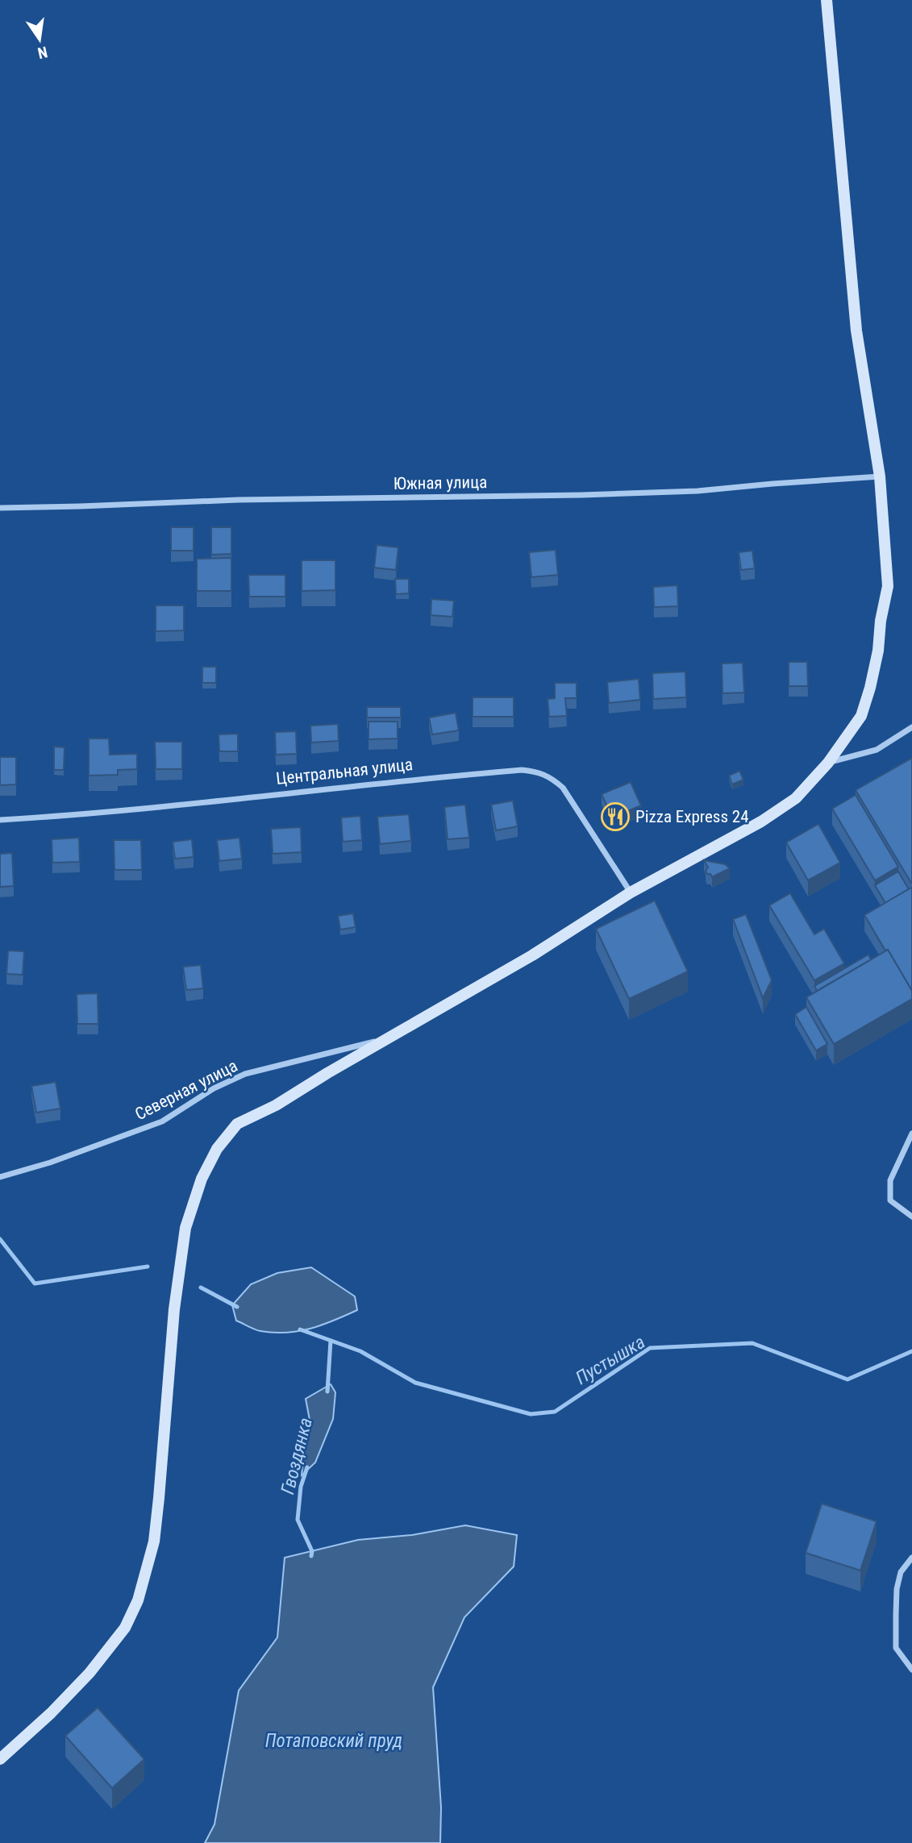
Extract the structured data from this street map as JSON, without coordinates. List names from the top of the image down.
{
  "streets": {
    "street": ["Южная улица", "Центральная улица", "Северная улица"]
  },
  "water": ["Пустышка", "Гвоздянка", "Потаповский пруд"],
  "places": {
    "restaurant": ["Pizza Express 24"]
  },
  "north": "bottom"
}
